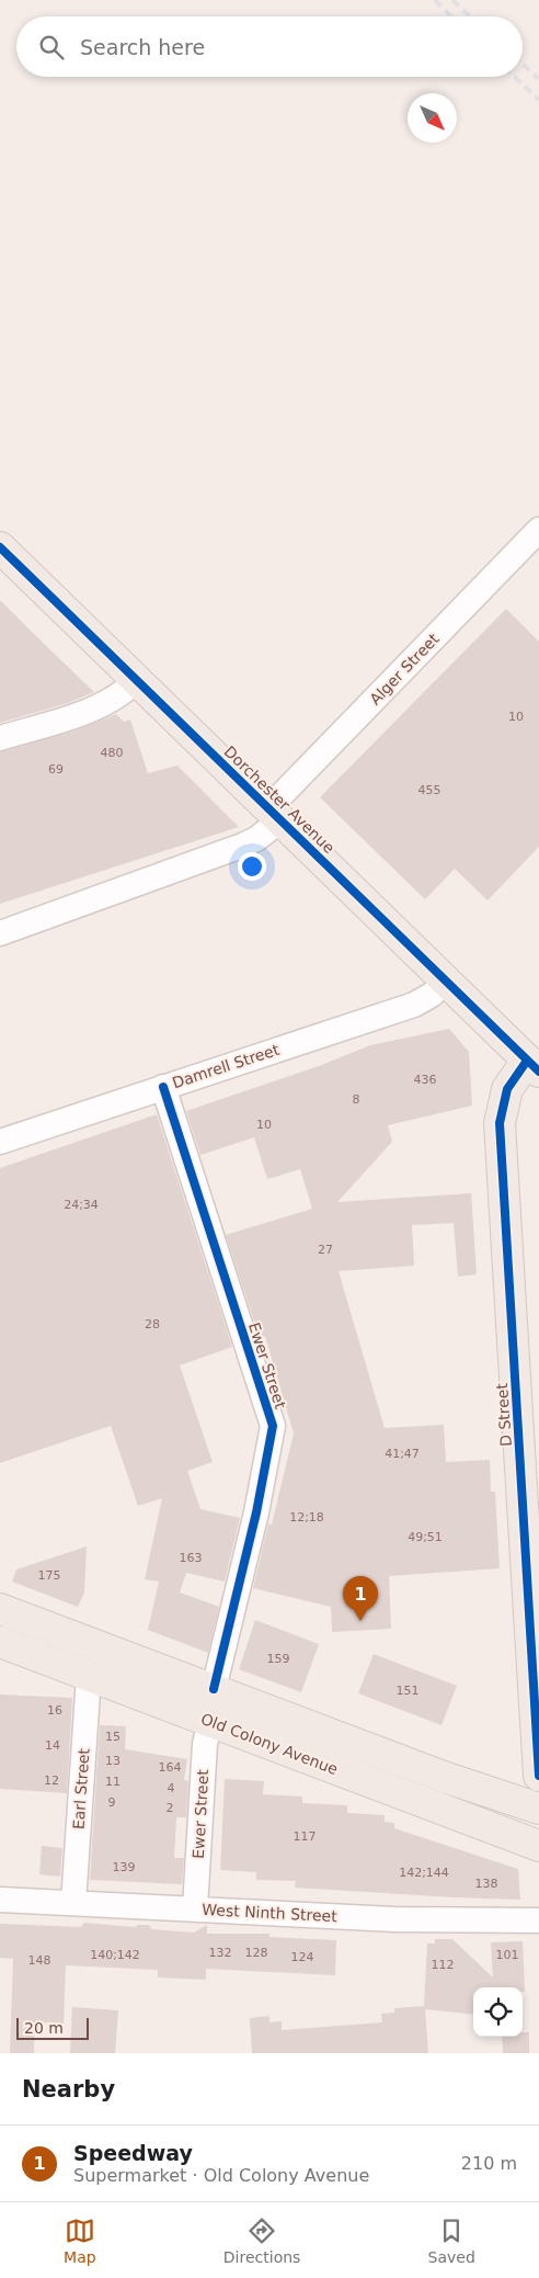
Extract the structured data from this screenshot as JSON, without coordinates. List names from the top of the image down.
{
  "streets": {
    "main road": ["Dorchester Avenue", "D Street", "Old Colony Avenue"],
    "street": [
      "Alger Street",
      "Damrell Street",
      "Ewer Street",
      "Earl Street",
      "West Ninth Street"
    ]
  },
  "crossings": [
    ["Alger Street", "Dorchester Avenue"],
    ["Dorchester Avenue", "Damrell Street"],
    ["Dorchester Avenue", "D Street"],
    ["Damrell Street", "Ewer Street"],
    ["Ewer Street", "Old Colony Avenue"],
    ["Ewer Street", "West Ninth Street"],
    ["Old Colony Avenue", "Earl Street"],
    ["Earl Street", "West Ninth Street"]
  ],
  "house_numbers": [
    "10",
    "480",
    "69",
    "455",
    "436",
    "8",
    "10",
    "24;34",
    "27",
    "28",
    "41;47",
    "12;18",
    "49;51",
    "163",
    "175",
    "159",
    "151",
    "16",
    "15",
    "14",
    "13",
    "164",
    "12",
    "11",
    "4",
    "9",
    "2",
    "117",
    "139",
    "142;144",
    "138",
    "132",
    "128",
    "140;142",
    "101",
    "124",
    "148",
    "112"
  ],
  "scale_bar": "20 m",
  "north": "bottom right",
  "page": {
    "search": "Search here",
    "pins": "1",
    "scale": "20 m",
    "heading": "Nearby",
    "list": [
      {
        "mark": "1",
        "name": "Speedway",
        "note": "Supermarket · Old Colony Avenue",
        "value": "210 m"
      }
    ],
    "nav": ["Map", "Directions", "Saved"]
  }
}
